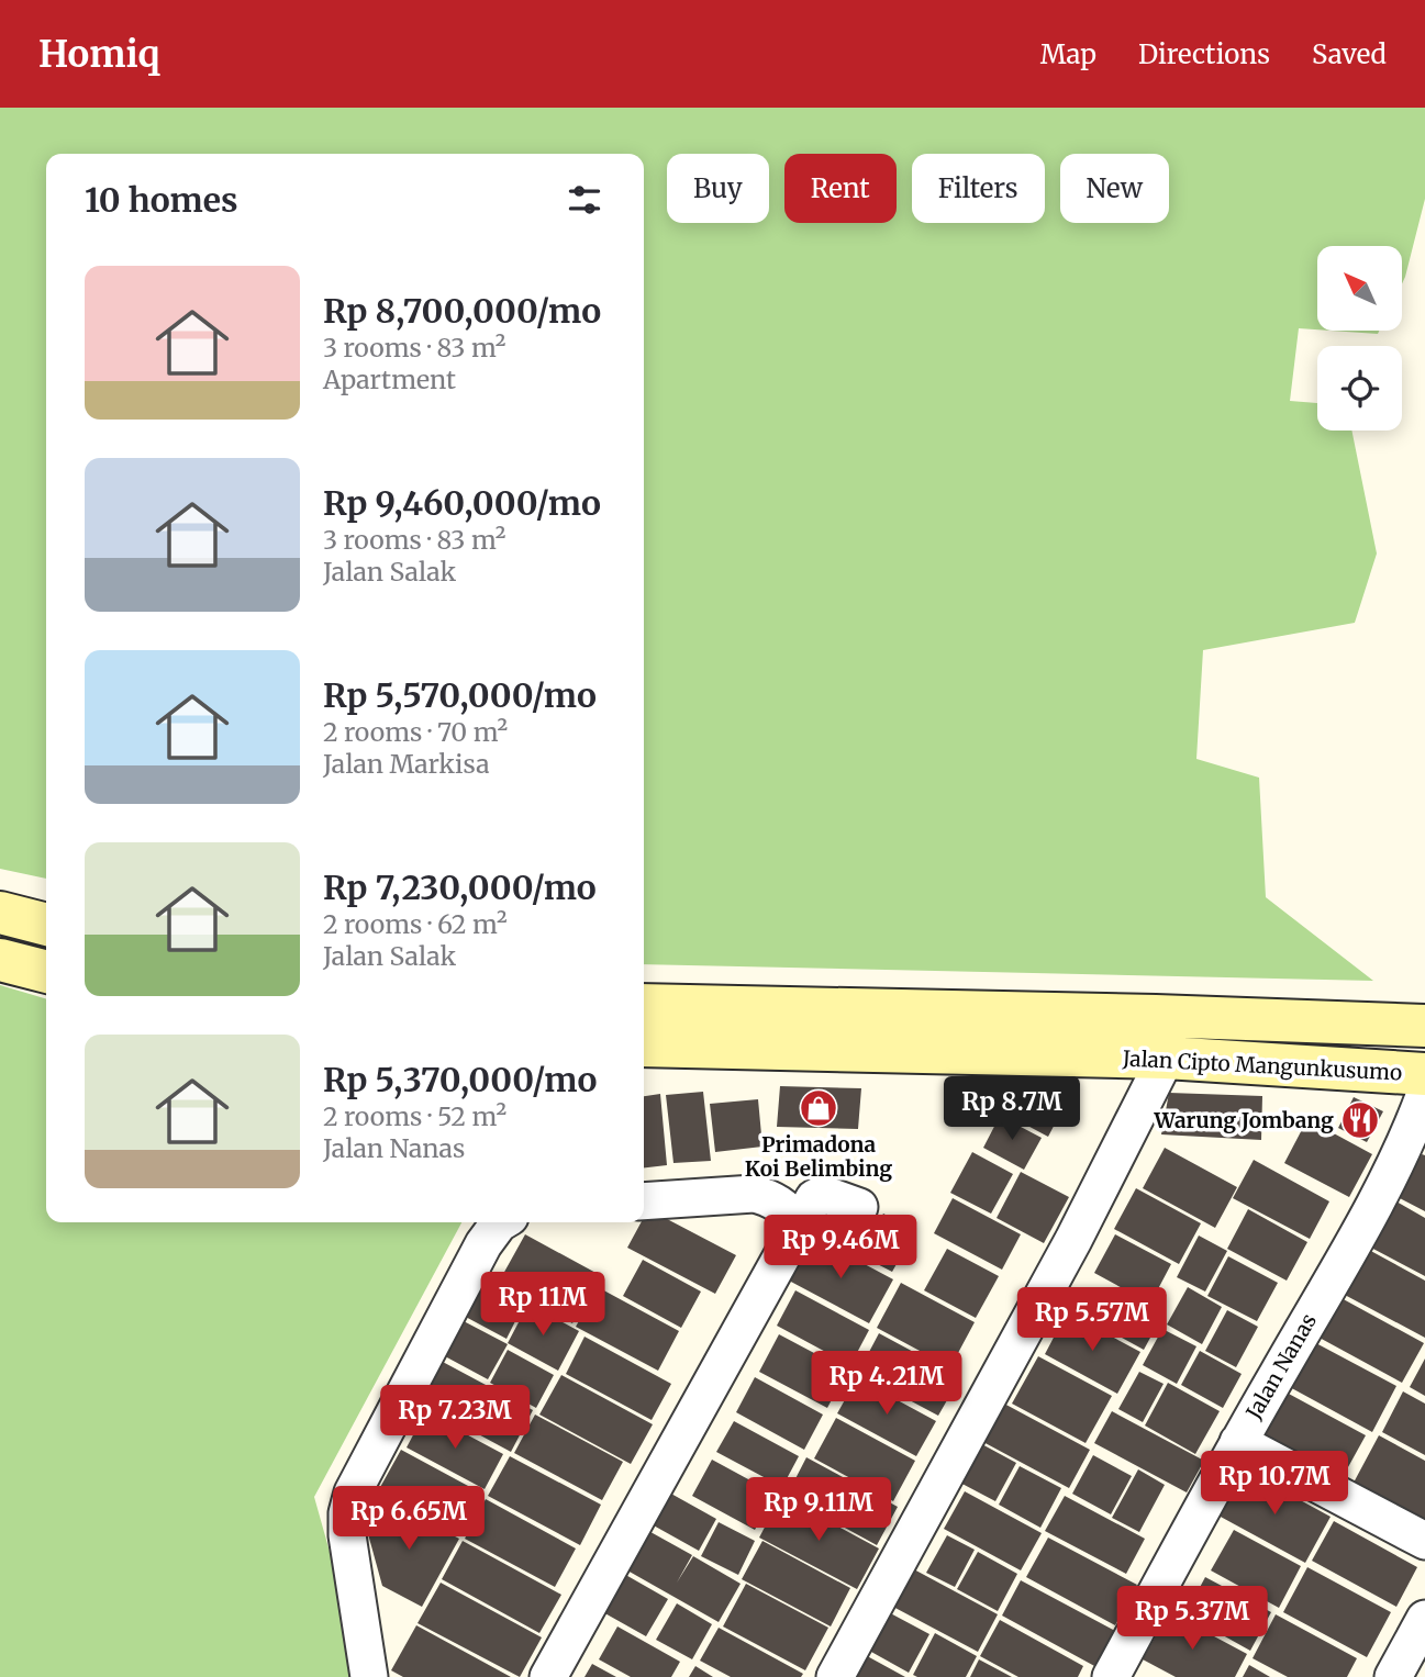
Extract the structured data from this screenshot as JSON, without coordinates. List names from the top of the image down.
{
  "streets": {
    "street": ["Jalan Cipto Mangunkusumo", "Jalan Nanas"]
  },
  "places": {
    "shop": ["Primadona Koi Belimbing"],
    "restaurant": ["Warung Jombang"]
  },
  "north": "top left",
  "page": {
    "header": "Homiq",
    "nav": ["Map", "Directions", "Saved"],
    "chip": [
      "Buy",
      "Rent",
      "Filters",
      "New"
    ],
    "heading": "10 homes",
    "list": [
      {
        "name": "Rp 8,700,000/mo",
        "note": "3 rooms · 83 m² · Apartment"
      },
      {
        "name": "Rp 9,460,000/mo",
        "note": "3 rooms · 83 m² · Jalan Salak"
      },
      {
        "name": "Rp 5,570,000/mo",
        "note": "2 rooms · 70 m² · Jalan Markisa"
      },
      {
        "name": "Rp 7,230,000/mo",
        "note": "2 rooms · 62 m² · Jalan Salak"
      },
      {
        "name": "Rp 5,370,000/mo",
        "note": "2 rooms · 52 m² · Jalan Nanas"
      }
    ],
    "price": [
      "Rp 8.7M",
      "Rp 9.46M",
      "Rp 11M",
      "Rp 5.57M",
      "Rp 4.21M",
      "Rp 7.23M",
      "Rp 10.7M",
      "Rp 9.11M",
      "Rp 6.65M",
      "Rp 5.37M"
    ]
  }
}
